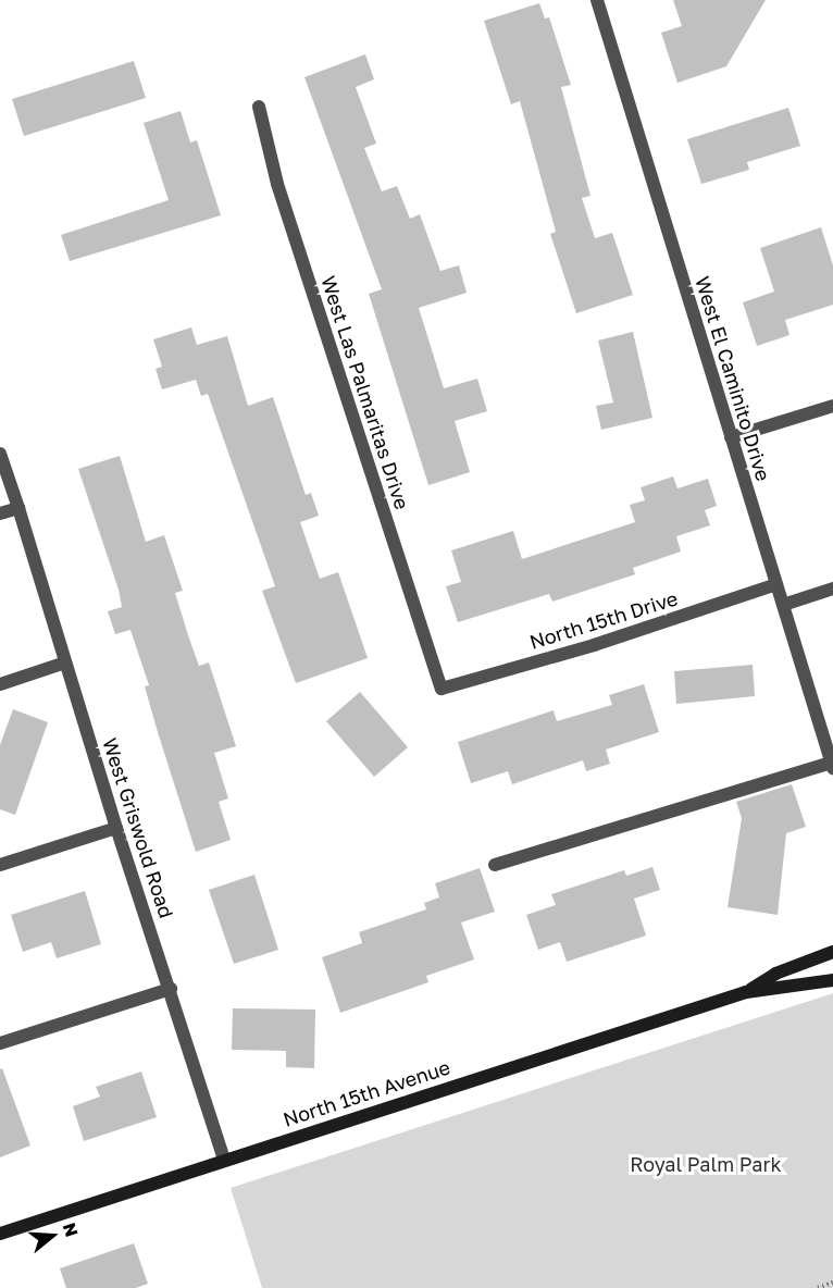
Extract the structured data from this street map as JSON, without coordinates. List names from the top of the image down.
{
  "streets": {
    "street": [
      "West El Caminito Drive",
      "West Las Palmaritas Drive",
      "North 15th Drive",
      "West Griswold Road",
      "North 15th Avenue"
    ]
  },
  "crossings": [
    ["West El Caminito Drive", "North 15th Drive"],
    ["West Las Palmaritas Drive", "North 15th Drive"],
    ["West Griswold Road", "North 15th Avenue"]
  ],
  "parks": ["Royal Palm Park"],
  "north": "right"
}
